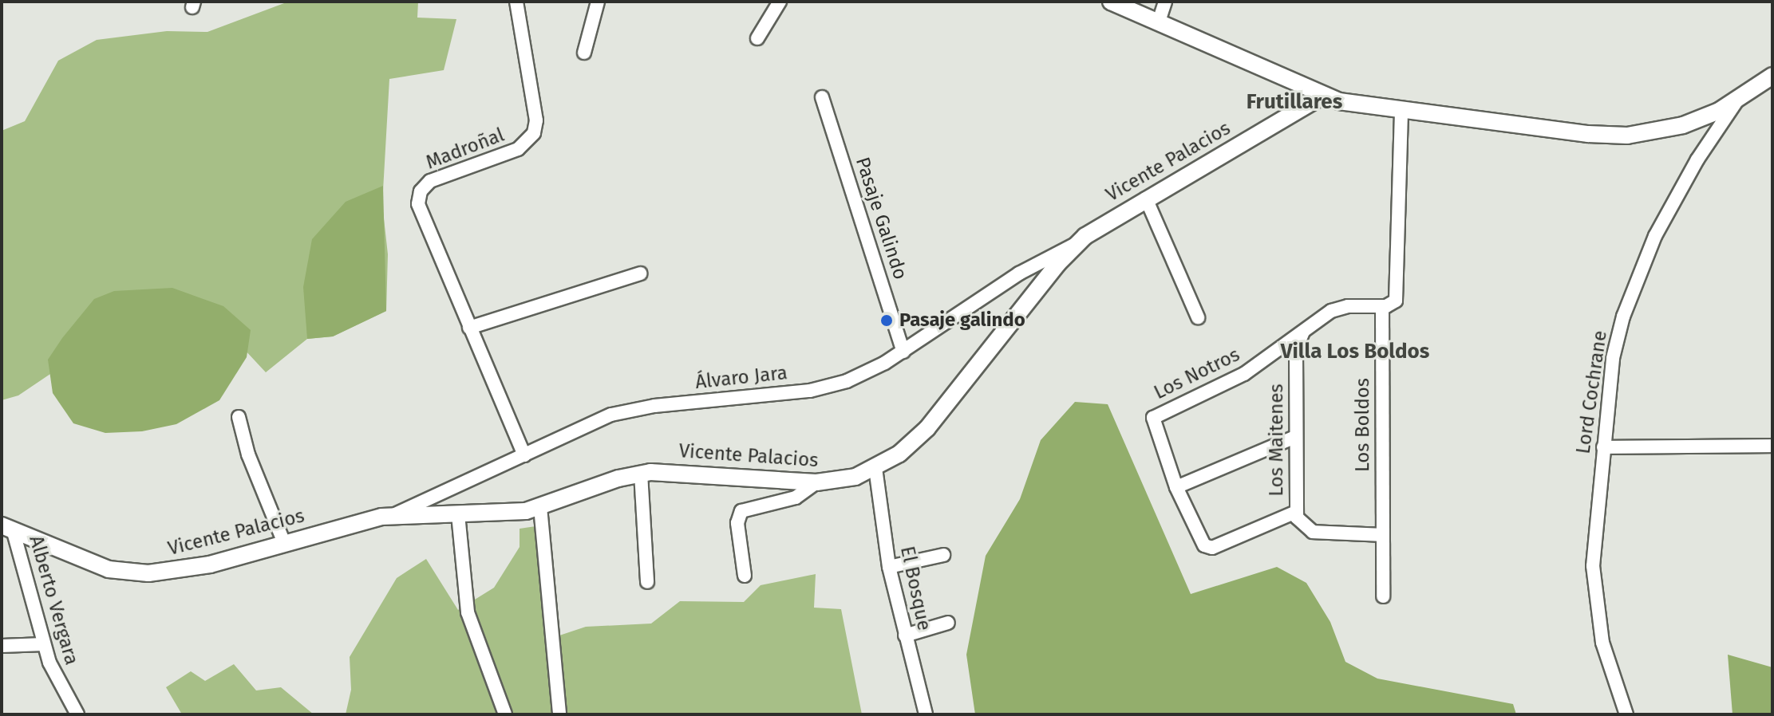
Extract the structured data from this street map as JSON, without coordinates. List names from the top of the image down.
{
  "streets": {
    "main road": ["Vicente Palacios"],
    "street": [
      "Madroñal",
      "Pasaje Galindo",
      "Los Notros",
      "Álvaro Jara",
      "Lord Cochrane",
      "Los Boldos",
      "Los Maitenes",
      "El Bosque",
      "Alberto Vergara"
    ]
  },
  "crossings": [
    ["Madroñal", "Álvaro Jara"],
    ["Vicente Palacios", "Álvaro Jara"],
    ["Vicente Palacios", "El Bosque"],
    ["Vicente Palacios", "Alberto Vergara"],
    ["Pasaje Galindo", "Álvaro Jara"],
    ["Los Notros", "Los Boldos"],
    ["Los Notros", "Los Maitenes"]
  ],
  "districts": ["Frutillares", "Villa Los Boldos"],
  "places": ["Pasaje galindo"]
}
